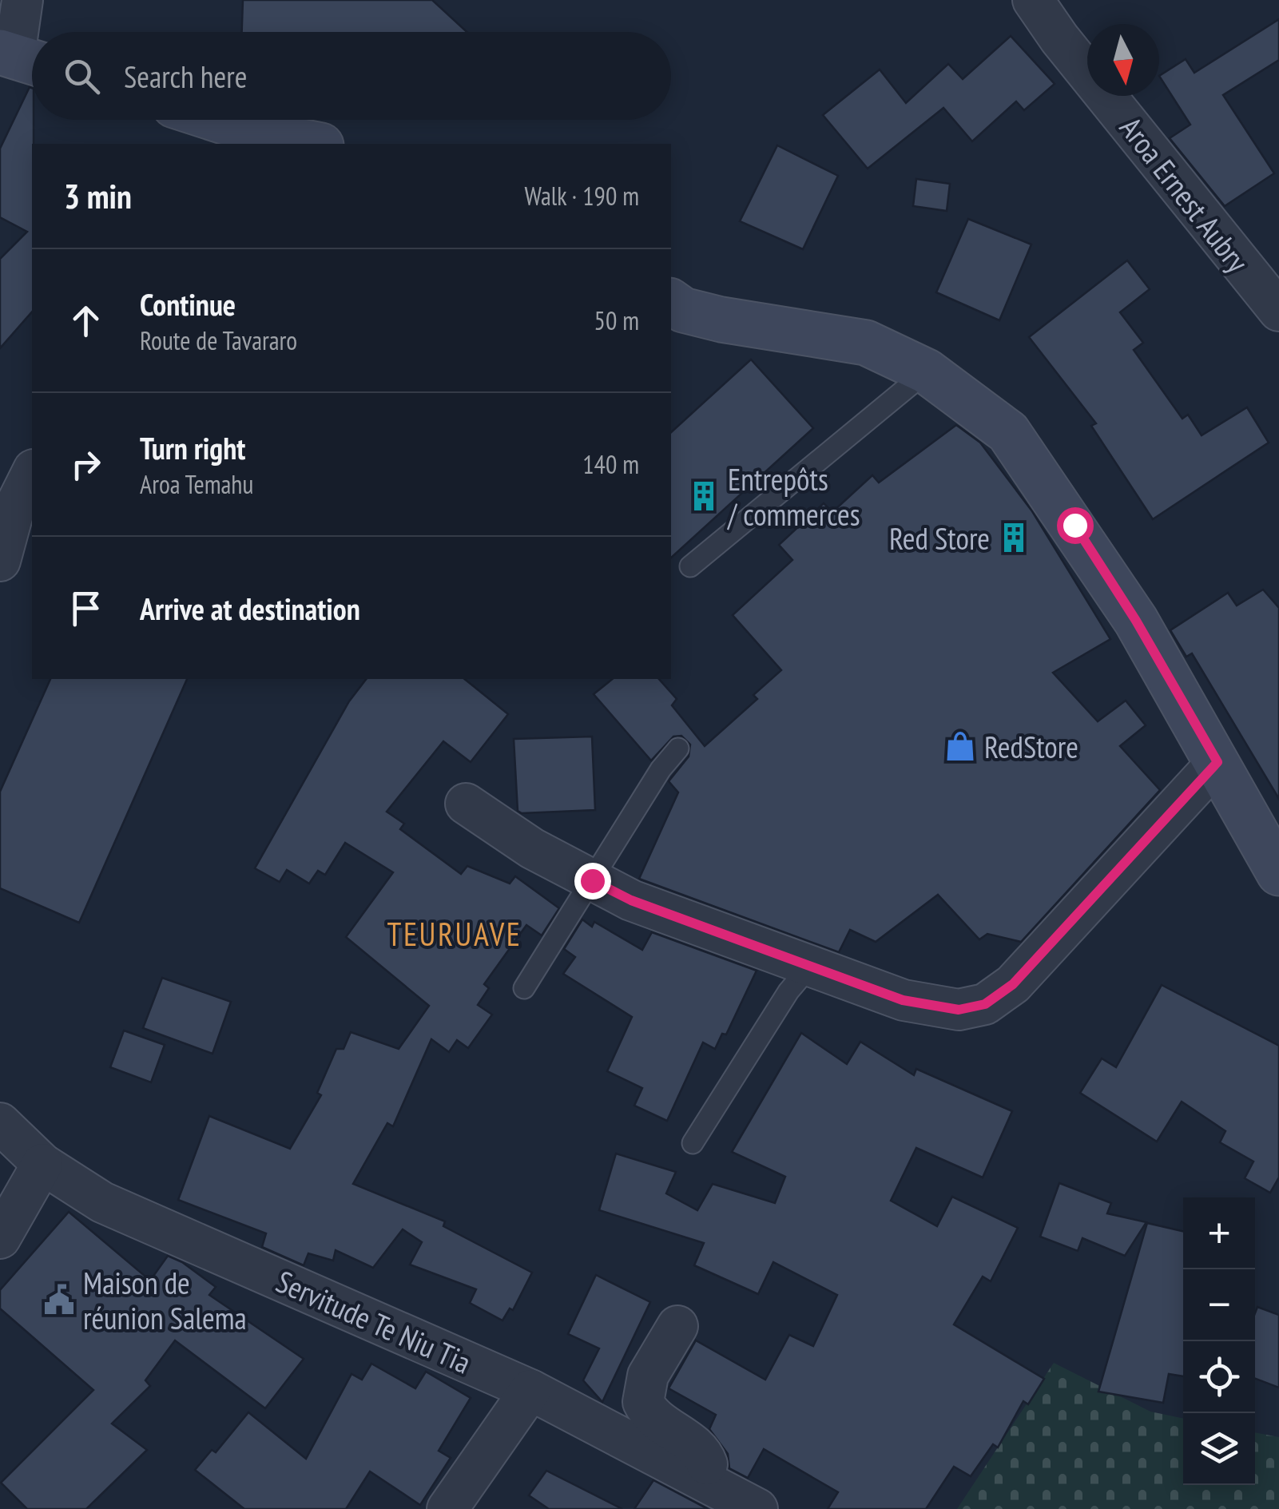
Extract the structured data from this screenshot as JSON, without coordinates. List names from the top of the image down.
{
  "streets": {
    "street": ["Aroa Ernest Aubry", "Servitude Te Niu Tia"]
  },
  "districts": ["TEURUAVE"],
  "places": {
    "building": ["Entrepôts / commerces", "Red Store"],
    "shop": ["RedStore"],
    "public building": ["Maison de réunion Salema"]
  },
  "north": "bottom",
  "page": {
    "search": "Search here",
    "heading": ["3 min", "Walk · 190 m"],
    "list": [
      ["Continue", "Route de Tavararo", "50 m"],
      ["Turn right", "Aroa Temahu", "140 m"],
      "Arrive at destination"
    ],
    "map_buttons": ["+", "−"]
  }
}
